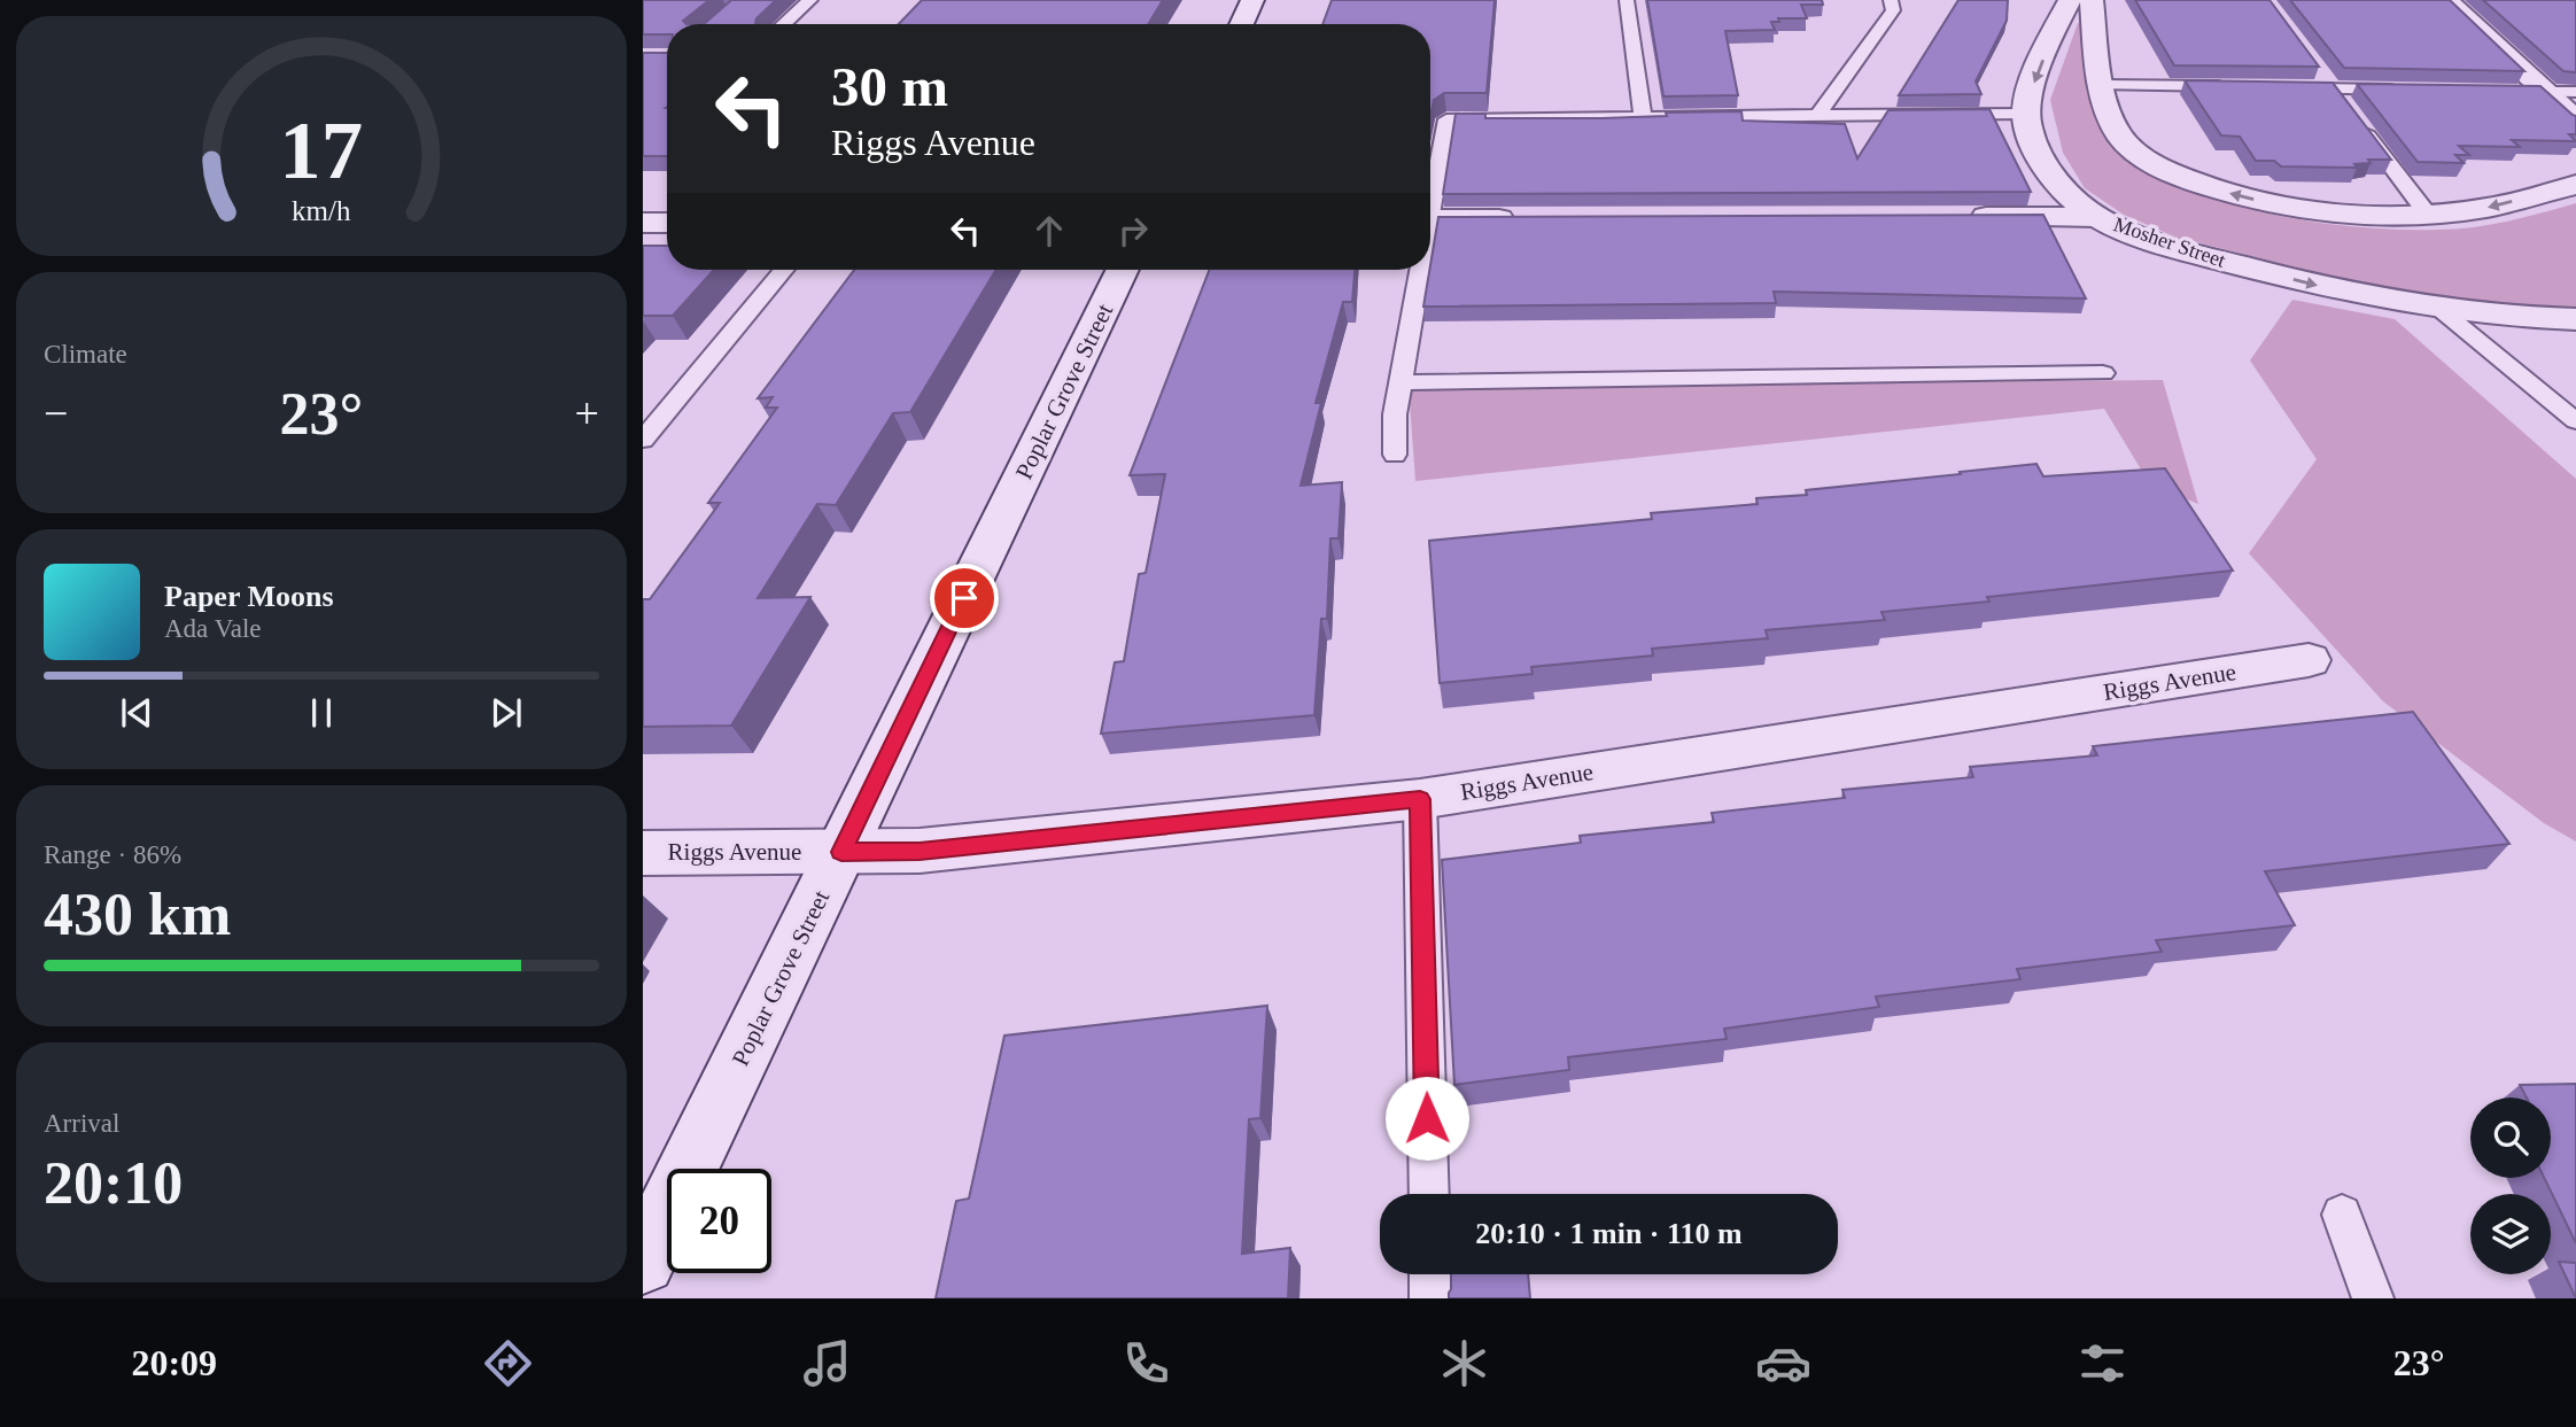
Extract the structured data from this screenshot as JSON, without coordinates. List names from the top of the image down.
{
  "streets": {
    "street": ["Mosher Street", "Poplar Grove Street", "Riggs Avenue"]
  },
  "crossings": [
    ["Poplar Grove Street", "Riggs Avenue"]
  ],
  "page": {
    "turn": ["30 m", "Riggs Avenue"],
    "tile": [
      "Climate",
      ["Range · 86%", "430 km"],
      ["Arrival", "20:10"]
    ],
    "heat": ["−", "23°", "+"],
    "song": ["Paper Moons", "Ada Vale"],
    "limit": "20",
    "trip": "20:10 · 1 min · 110 m",
    "tabs": ["20:09", "23°"],
    "gauge": ["17", "km/h"]
  }
}
